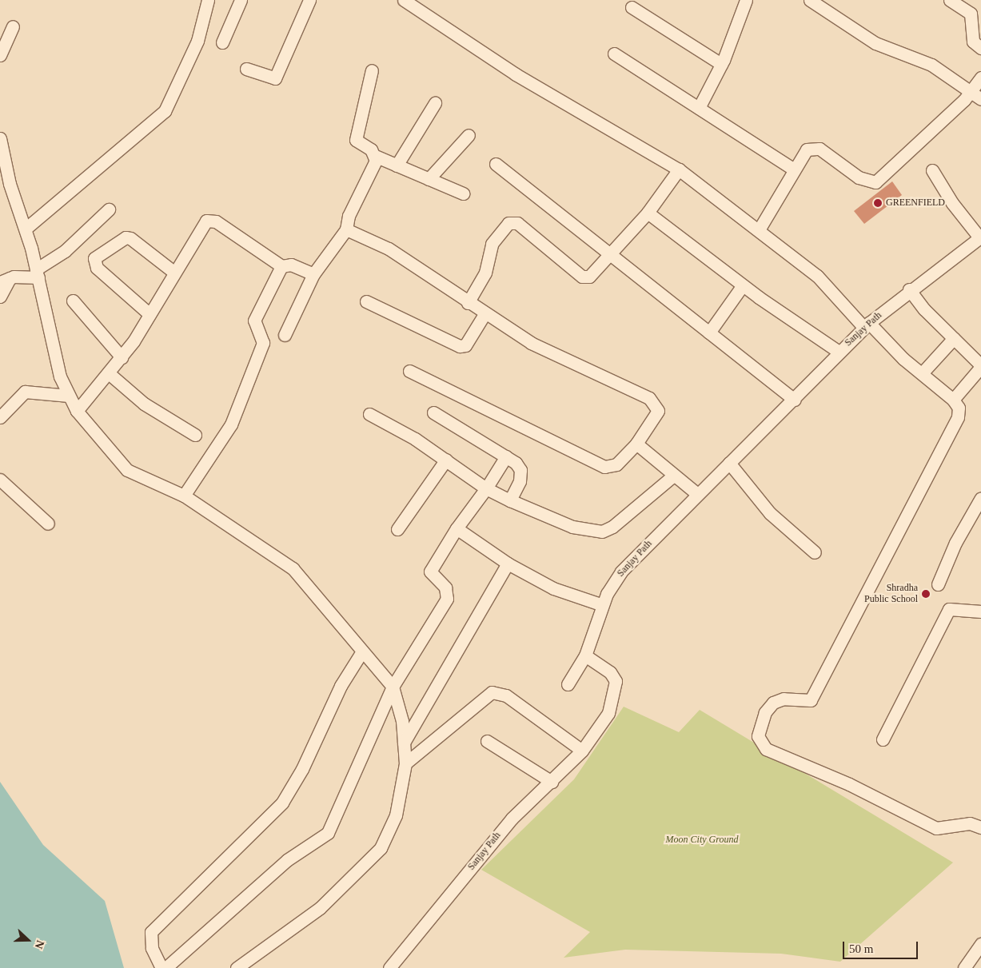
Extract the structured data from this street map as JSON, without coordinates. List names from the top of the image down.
{
  "streets": {
    "street": ["Sanjay Path"]
  },
  "parks": ["Moon City Ground"],
  "places": ["GREENFIELD", "Shradha Public School"],
  "scale_bar": "50 m",
  "north": "right"
}
